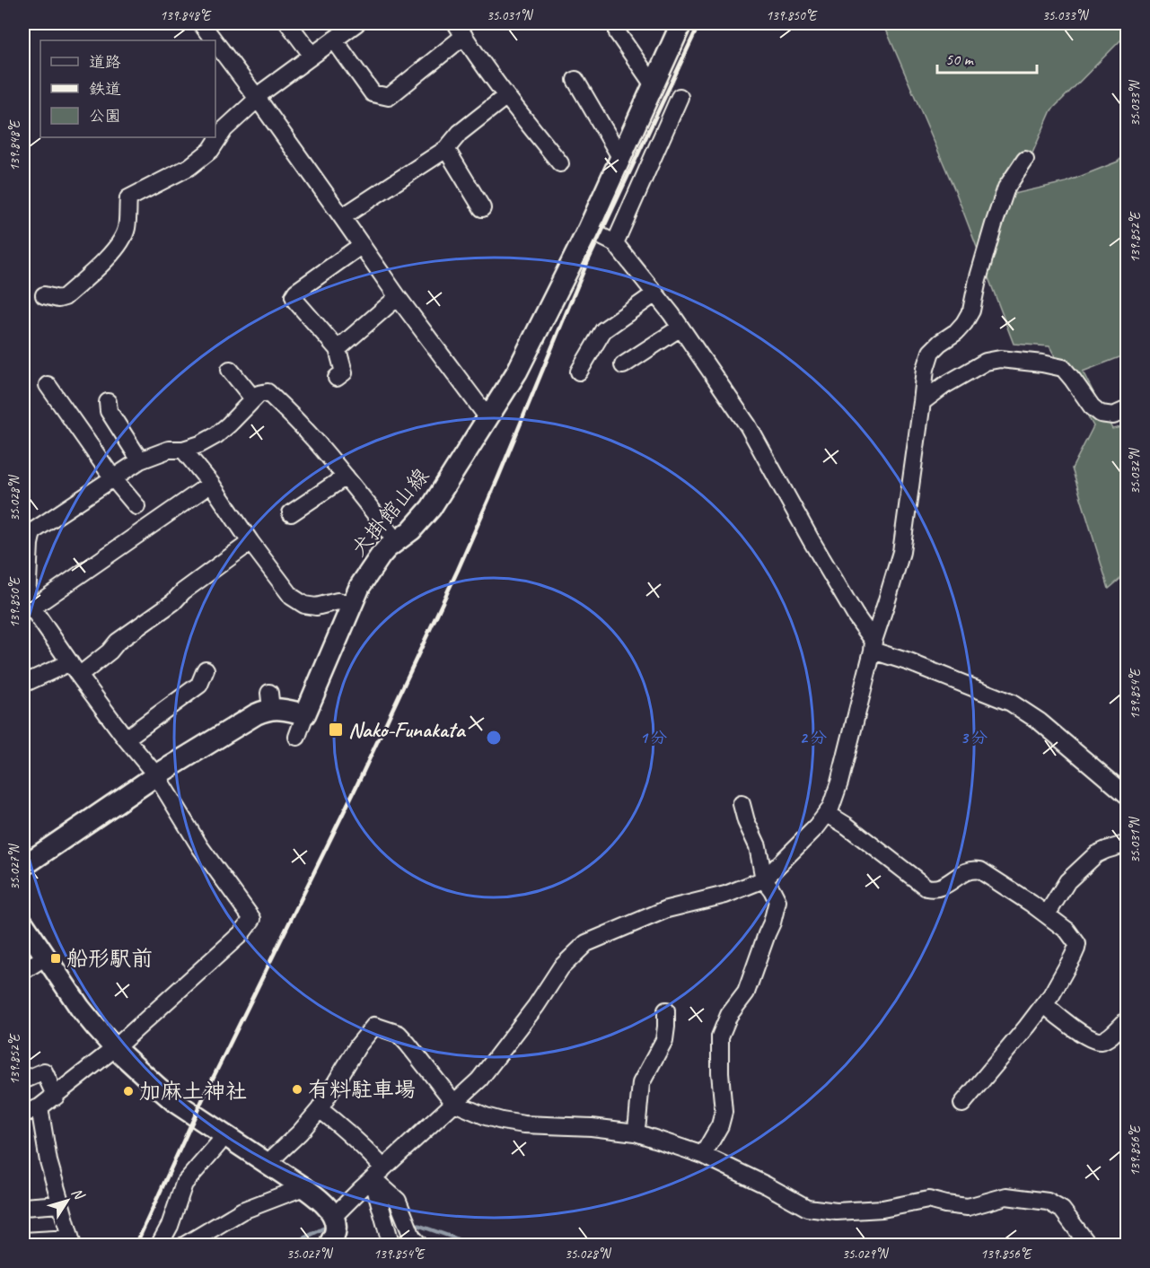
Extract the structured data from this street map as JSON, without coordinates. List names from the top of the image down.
{
  "streets": {
    "main road": ["犬掛館山線"]
  },
  "places": {
    "transit": ["Nako-Funakata", "船形駅前"],
    "other": ["有料駐車場", "加麻土神社"]
  },
  "legend": ["道路", "鉄道", "公園"],
  "scale_bar": "50 m",
  "north": "top right",
  "coordinates": [
    "139.848°E",
    "35.031°N",
    "139.850°E",
    "35.033°N",
    "139.852°E",
    "35.032°N",
    "35.028°N",
    "139.854°E",
    "35.027°N",
    "139.856°E",
    "35.029°N"
  ],
  "rings": ["1 分", "2 分", "3 分"]
}
